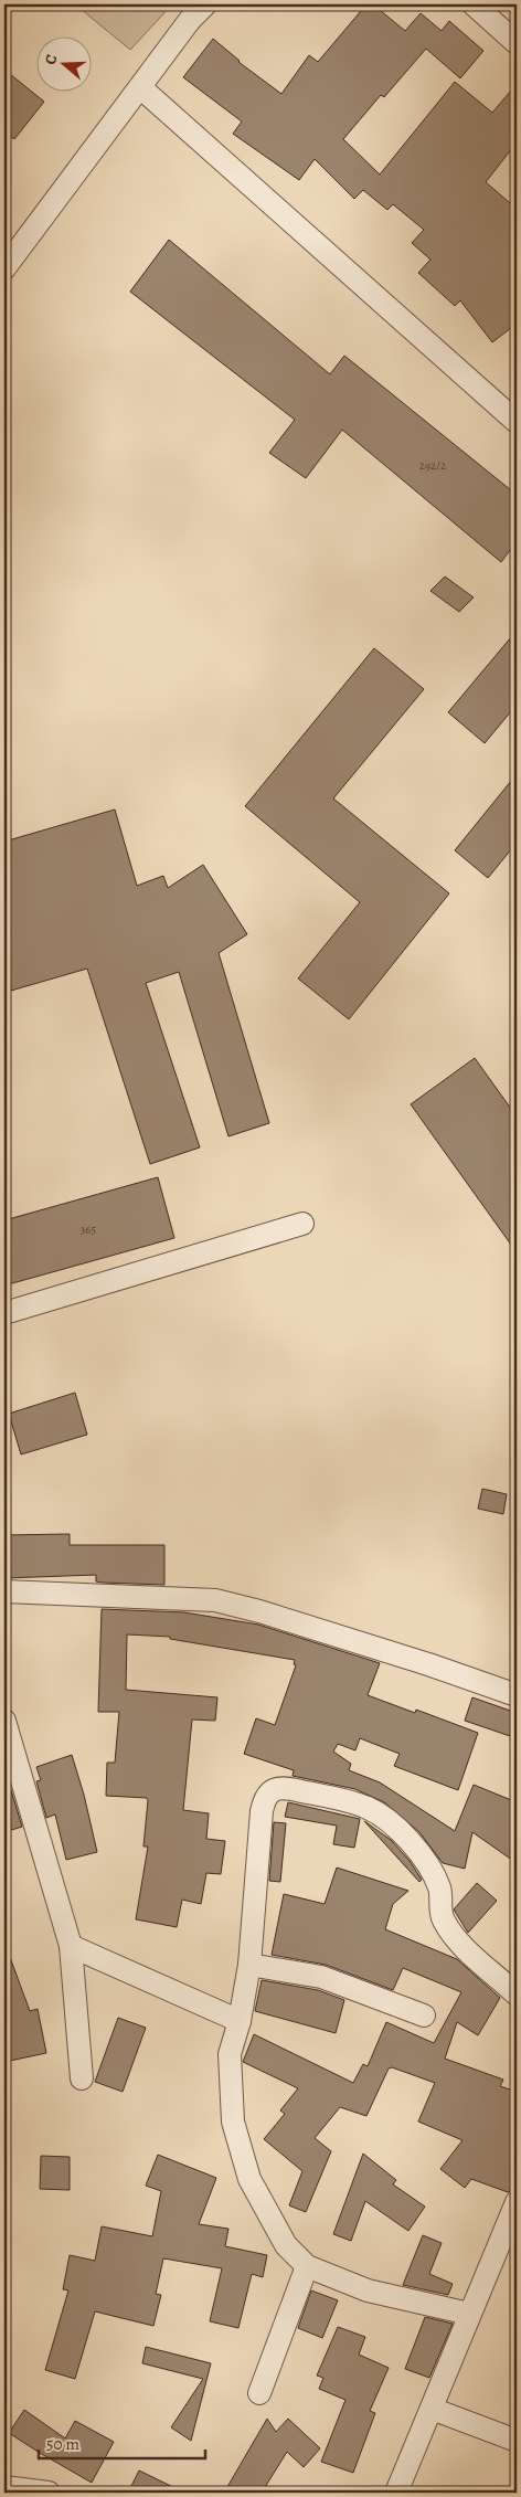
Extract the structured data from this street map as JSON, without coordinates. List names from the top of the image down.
{
  "house_numbers": ["292/2", "365"],
  "scale_bar": "50 m",
  "north": "left"
}
